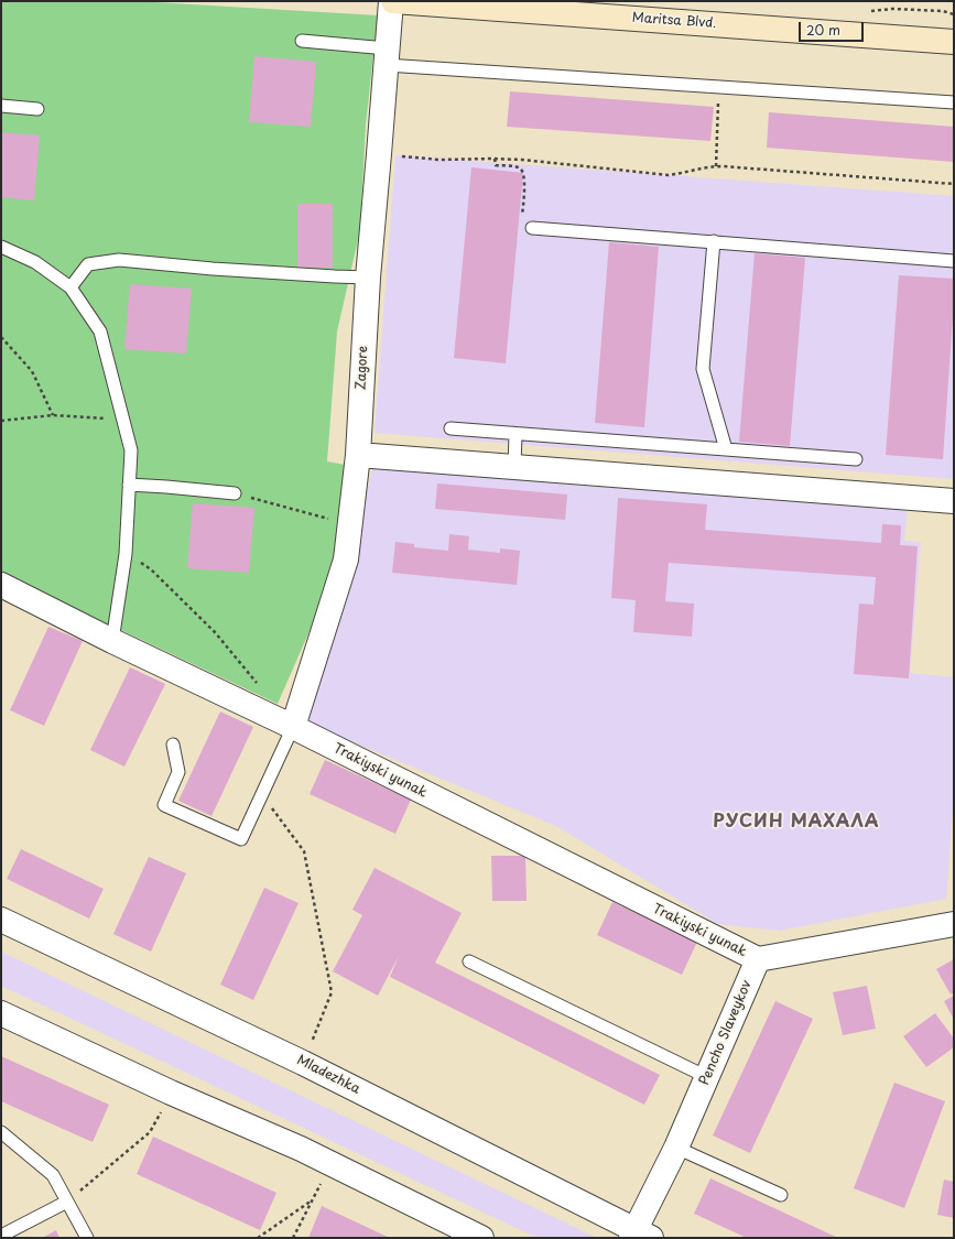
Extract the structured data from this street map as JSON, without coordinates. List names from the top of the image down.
{
  "streets": {
    "street": [
      "Maritsa Blvd.",
      "Zagore",
      "Trakiyski yunak",
      "Pencho Slaveykov",
      "Mladezhka"
    ]
  },
  "crossings": [
    ["Maritsa Blvd.", "Zagore"],
    ["Zagore", "Trakiyski yunak"],
    ["Trakiyski yunak", "Pencho Slaveykov"],
    ["Pencho Slaveykov", "Mladezhka"]
  ],
  "districts": ["РУСИН МАХАЛА"],
  "scale_bar": "20 m"
}
